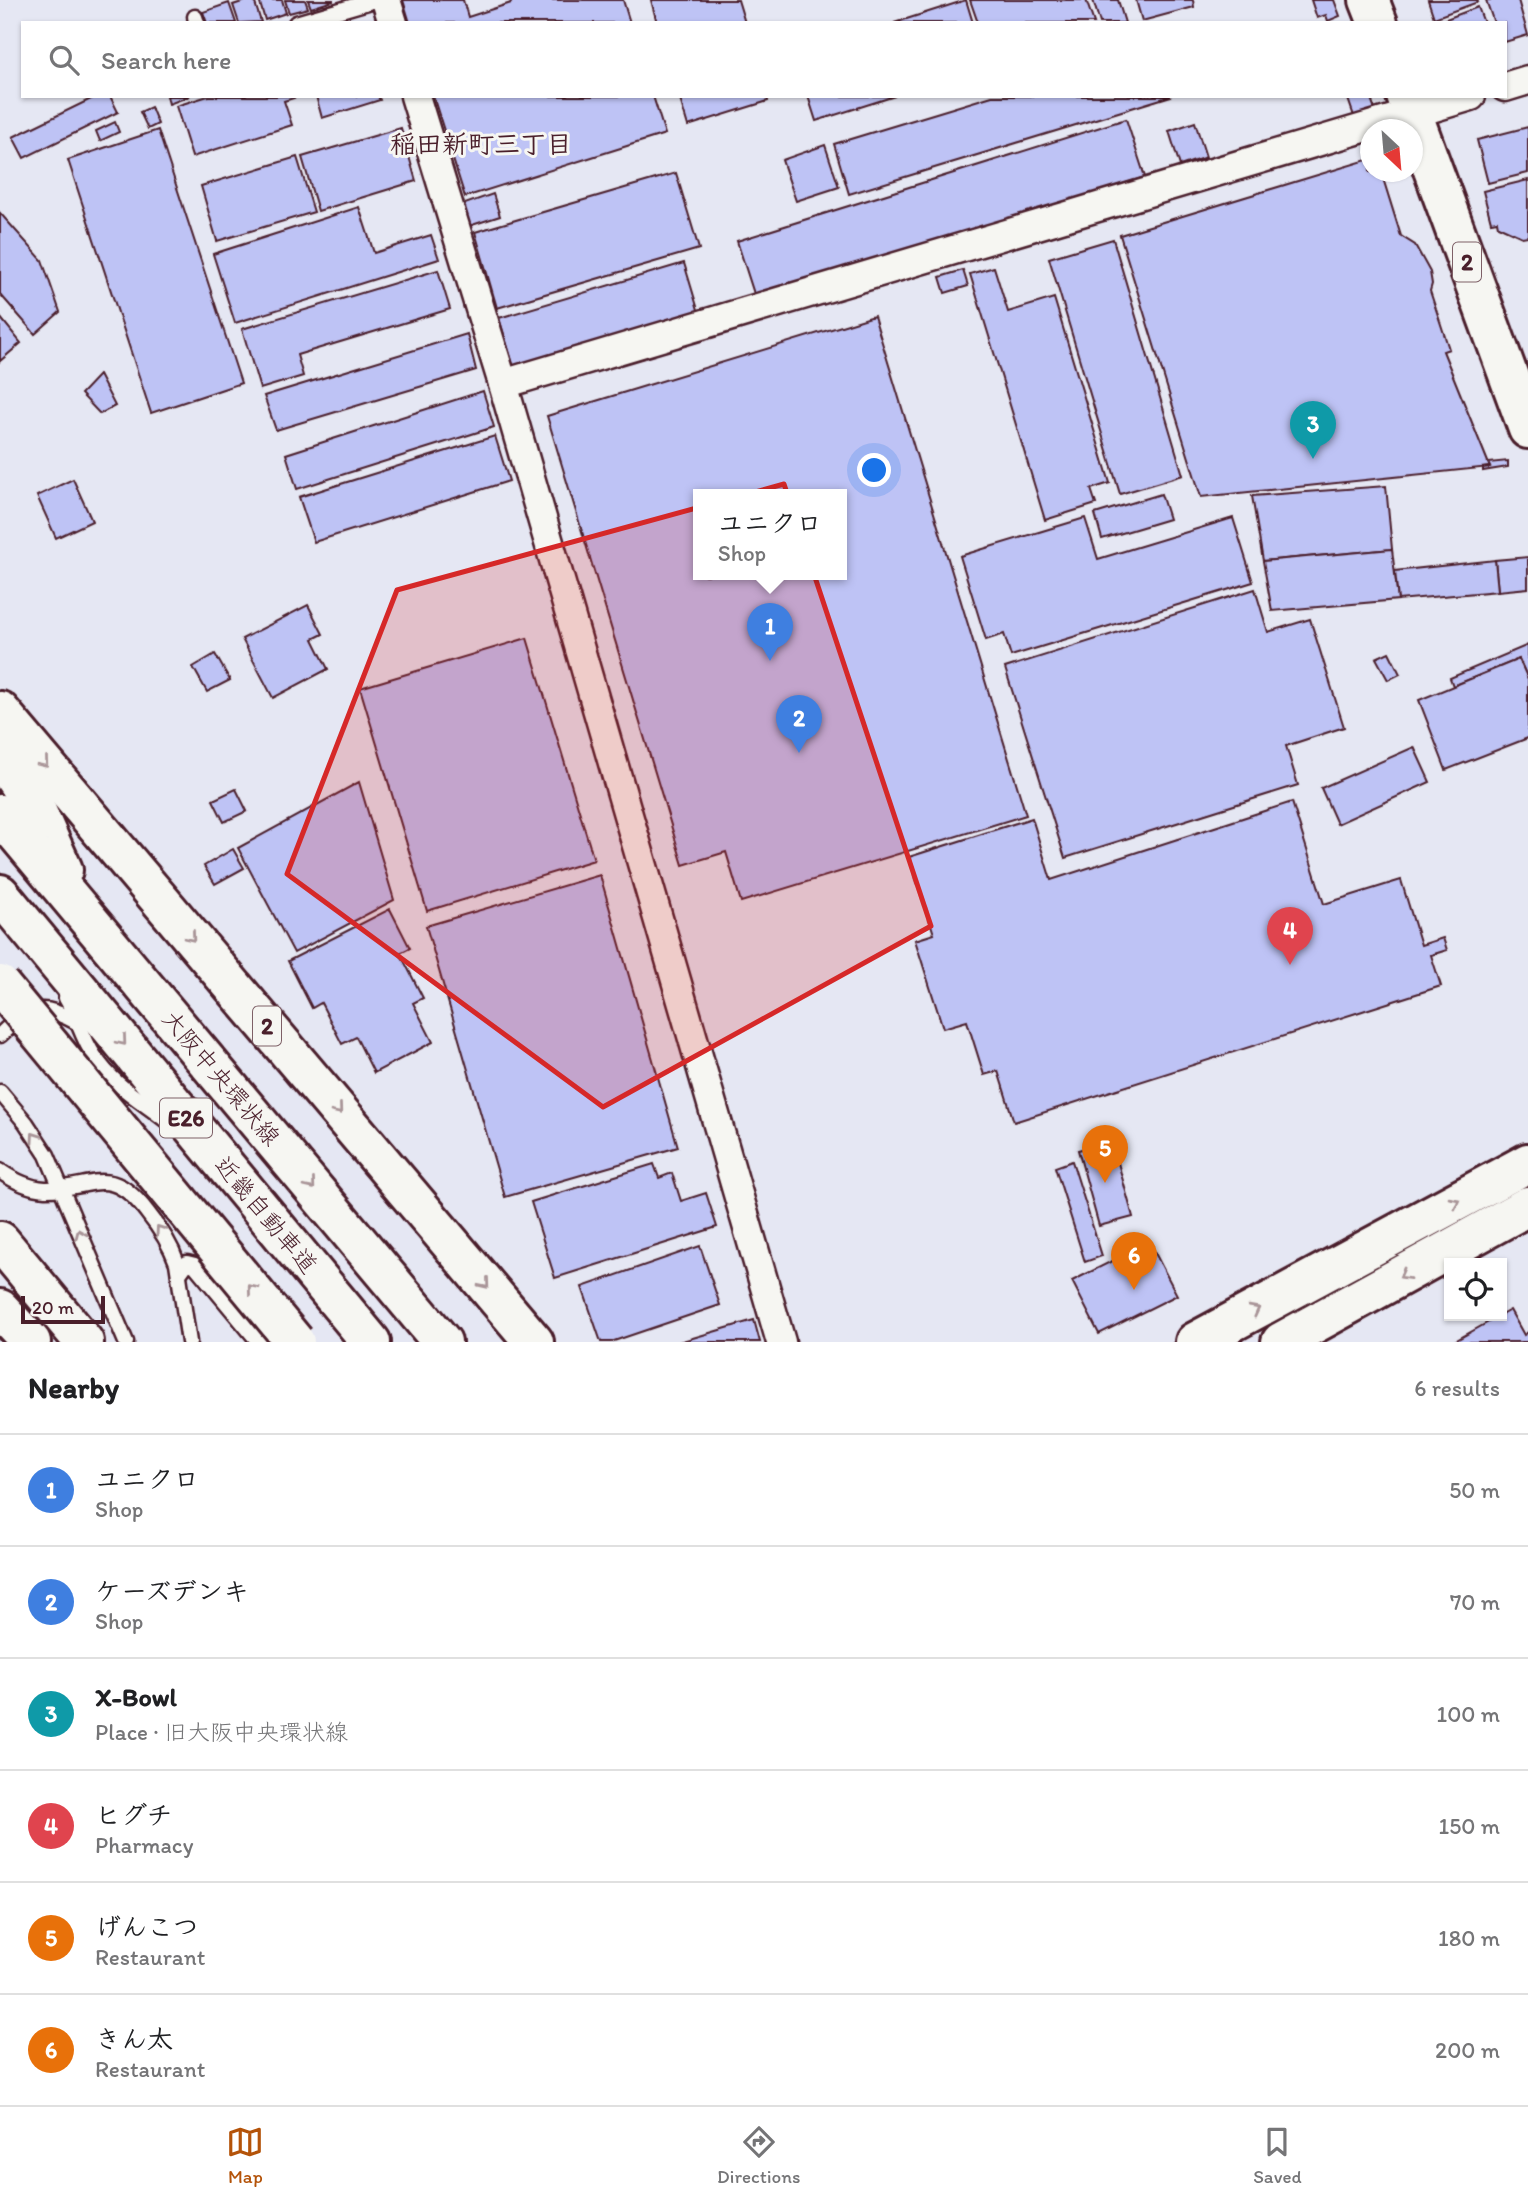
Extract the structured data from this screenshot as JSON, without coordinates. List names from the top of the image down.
{
  "streets": {
    "main road": [
      "2",
      "大阪中央環状線",
      "E26",
      "近畿自動車道"
    ]
  },
  "districts": ["稲田新町三丁目"],
  "scale_bar": "20 m",
  "north": "bottom right",
  "page": {
    "search": "Search here",
    "pins": [
      "3",
      "1",
      "2",
      "4",
      "5",
      "6"
    ],
    "popup": ["ユニクロ", "Shop"],
    "scale": "20 m",
    "heading": ["Nearby", "6 results"],
    "list": [
      {
        "mark": "1",
        "name": "ユニクロ",
        "note": "Shop",
        "value": "50 m"
      },
      {
        "mark": "2",
        "name": "ケーズデンキ",
        "note": "Shop",
        "value": "70 m"
      },
      {
        "mark": "3",
        "name": "X-Bowl",
        "note": "Place · 旧大阪中央環状線",
        "value": "100 m"
      },
      {
        "mark": "4",
        "name": "ヒグチ",
        "note": "Pharmacy",
        "value": "150 m"
      },
      {
        "mark": "5",
        "name": "げんこつ",
        "note": "Restaurant",
        "value": "180 m"
      },
      {
        "mark": "6",
        "name": "きん太",
        "note": "Restaurant",
        "value": "200 m"
      }
    ],
    "nav": ["Map", "Directions", "Saved"]
  }
}
